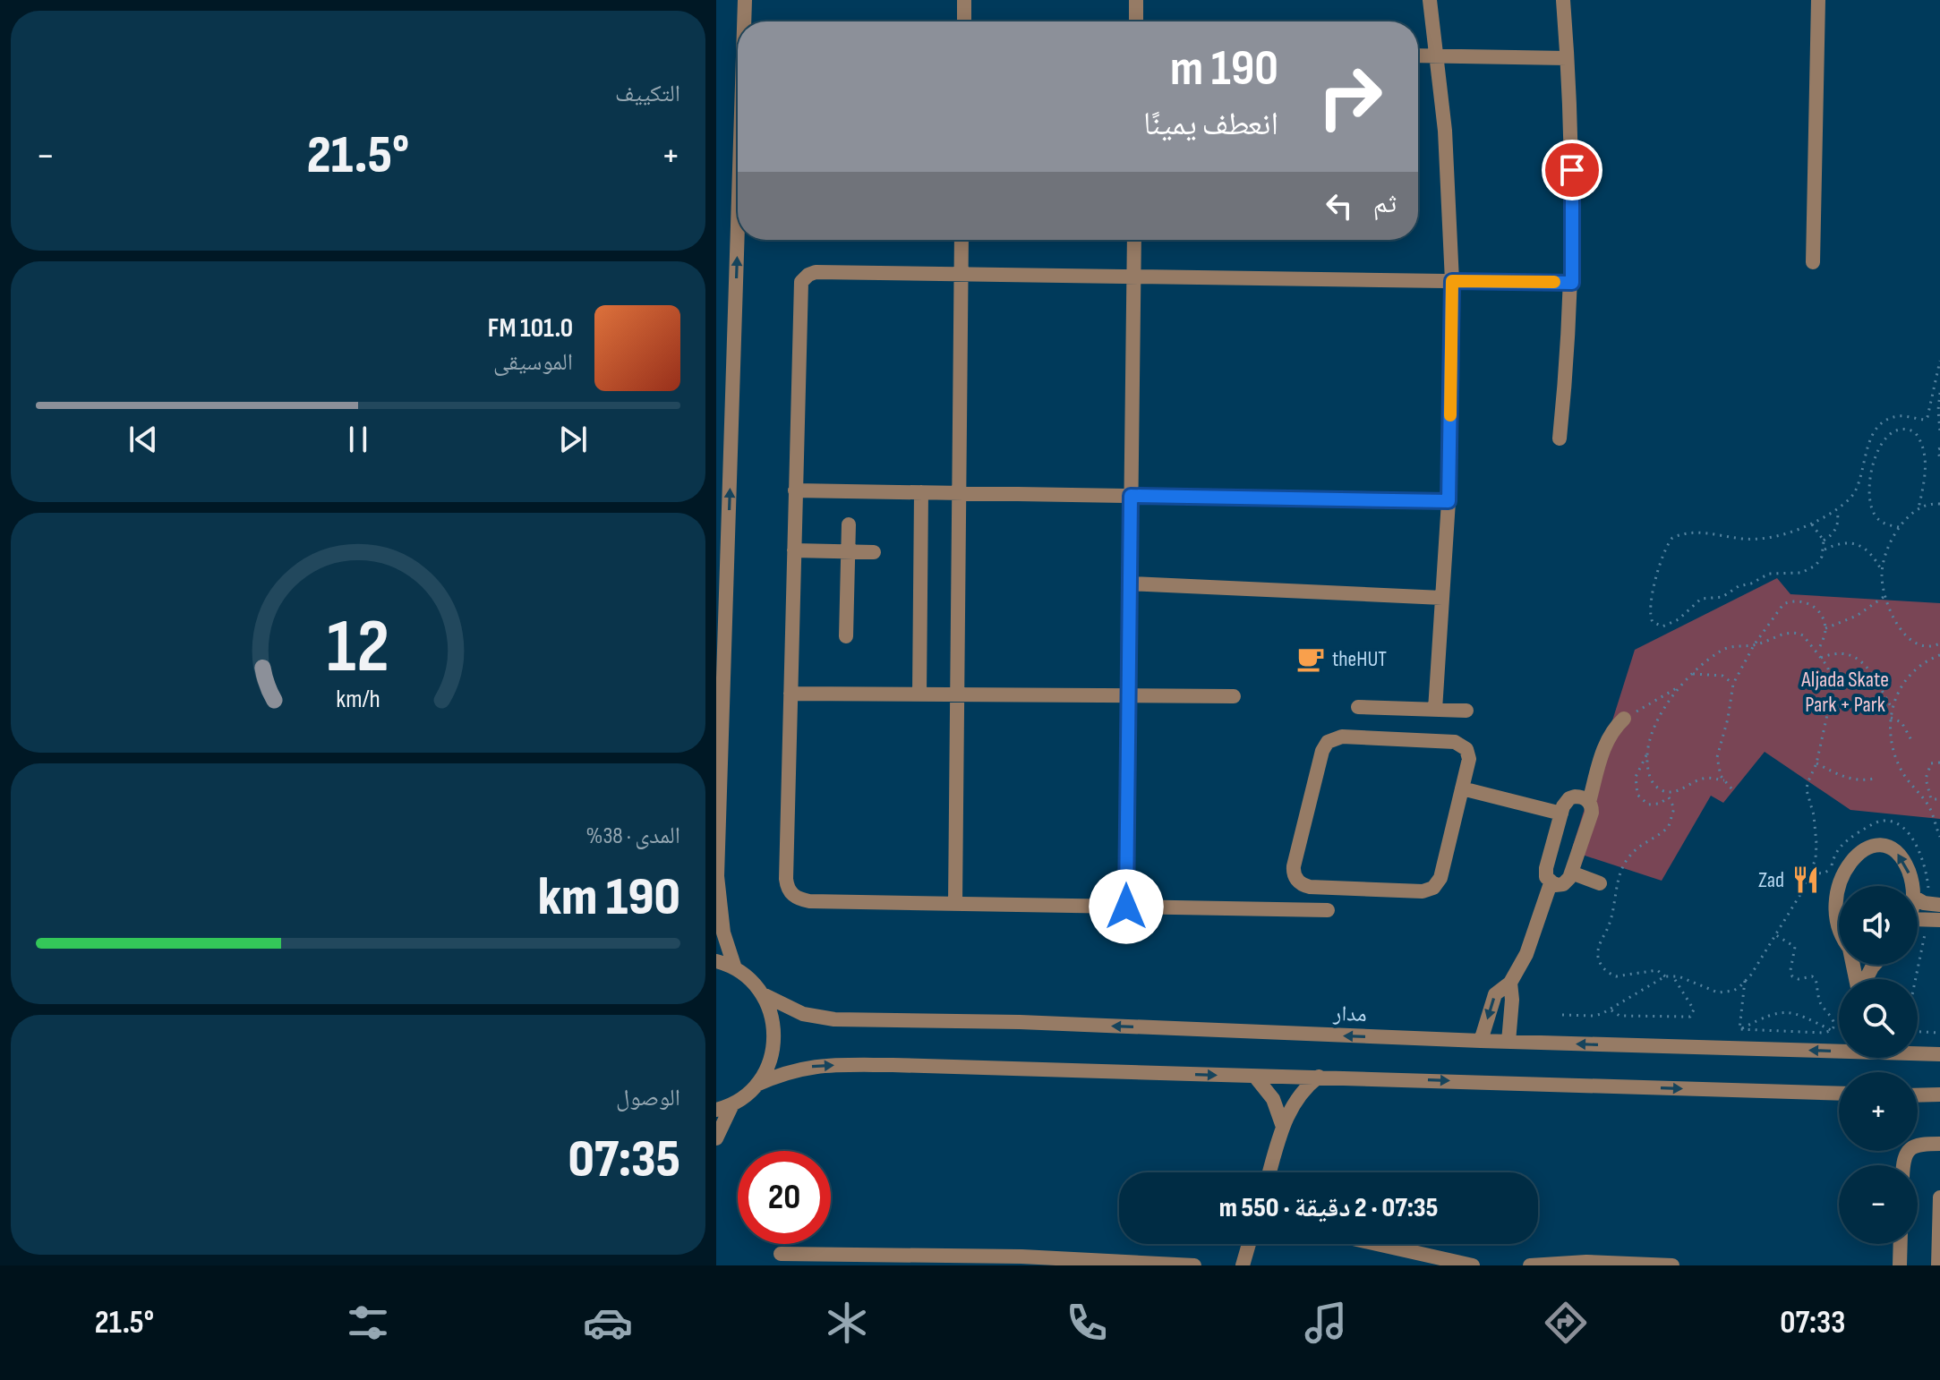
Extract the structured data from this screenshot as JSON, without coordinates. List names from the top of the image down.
{
  "streets": {
    "street": ["مدار"]
  },
  "parks": ["Aljada Skate Park + Park"],
  "places": {
    "cafe": ["theHUT"],
    "restaurant": ["Zad"]
  },
  "page": {
    "tile": [
      "التكييف",
      ["المدى · 38%", "190 km"],
      ["الوصول", "07:35"]
    ],
    "turn": ["190 m", "انعطف يمينًا"],
    "heat": ["−", "21.5°", "+"],
    "then": "ثم",
    "song": ["101.0 FM", "الموسيقى"],
    "map_buttons": ["+", "−"],
    "limit": "20",
    "trip": "07:35 · 2 دقيقة · 550 m",
    "tabs": ["07:33", "21.5°"],
    "gauge": ["12", "km/h"]
  }
}
